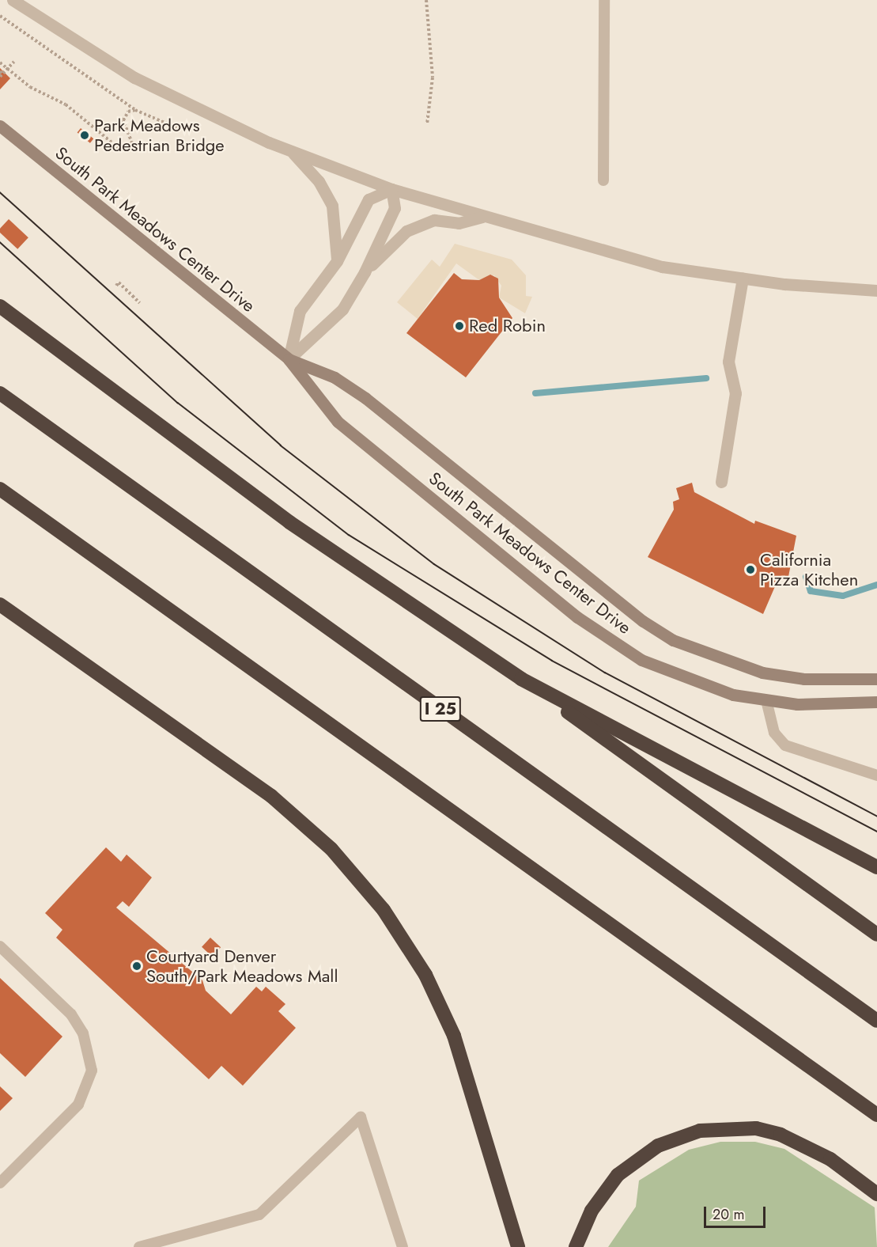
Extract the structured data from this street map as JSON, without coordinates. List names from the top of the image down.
{
  "streets": {
    "highway": ["I 25"],
    "main road": ["South Park Meadows Center Drive"]
  },
  "places": [
    "Park Meadows Pedestrian Bridge",
    "Red Robin",
    "California Pizza Kitchen",
    "Courtyard Denver South/Park Meadows Mall"
  ],
  "scale_bar": "20 m"
}
